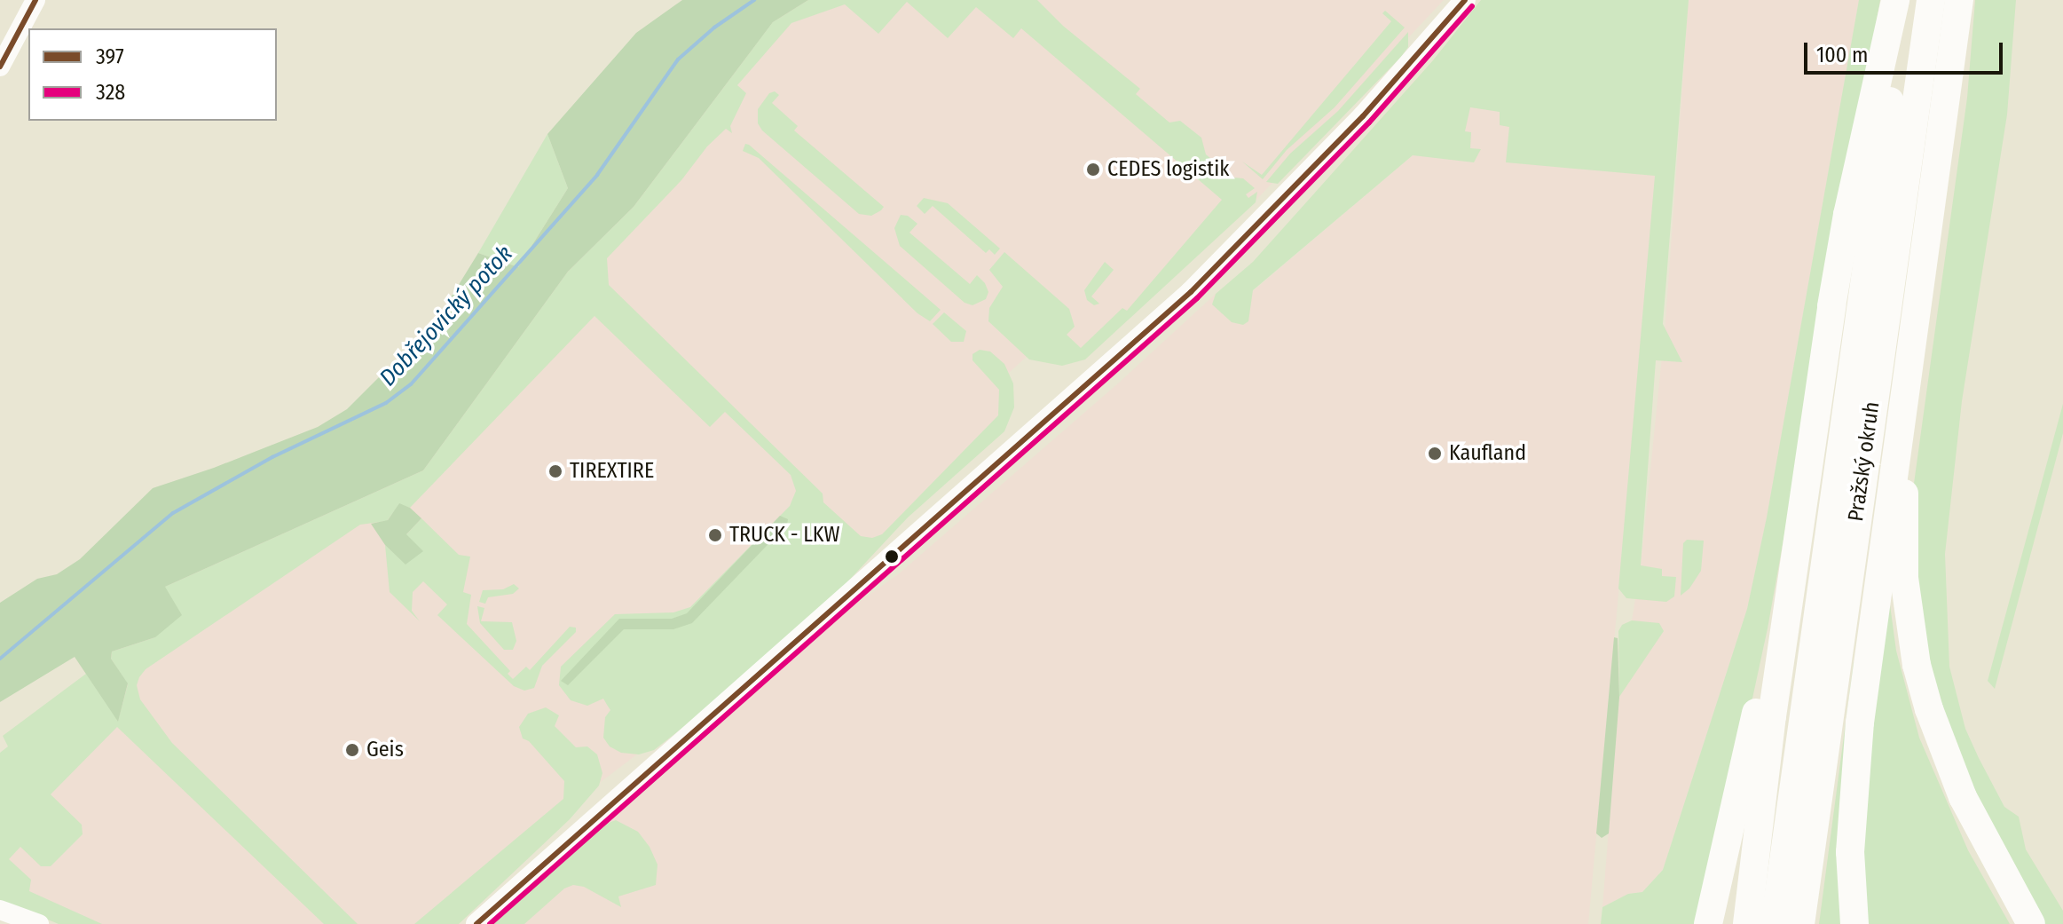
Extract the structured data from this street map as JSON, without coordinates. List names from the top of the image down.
{
  "streets": {
    "highway": ["Pražský okruh"]
  },
  "water": ["Dobřejovický potok"],
  "places": [
    "CEDES logistik",
    "Kaufland",
    "TIREXTIRE",
    "TRUCK - LKW",
    "Geis"
  ],
  "lines": ["transit line 397", "transit line 328"],
  "legend": ["397", "328"],
  "scale_bar": "100 m"
}
